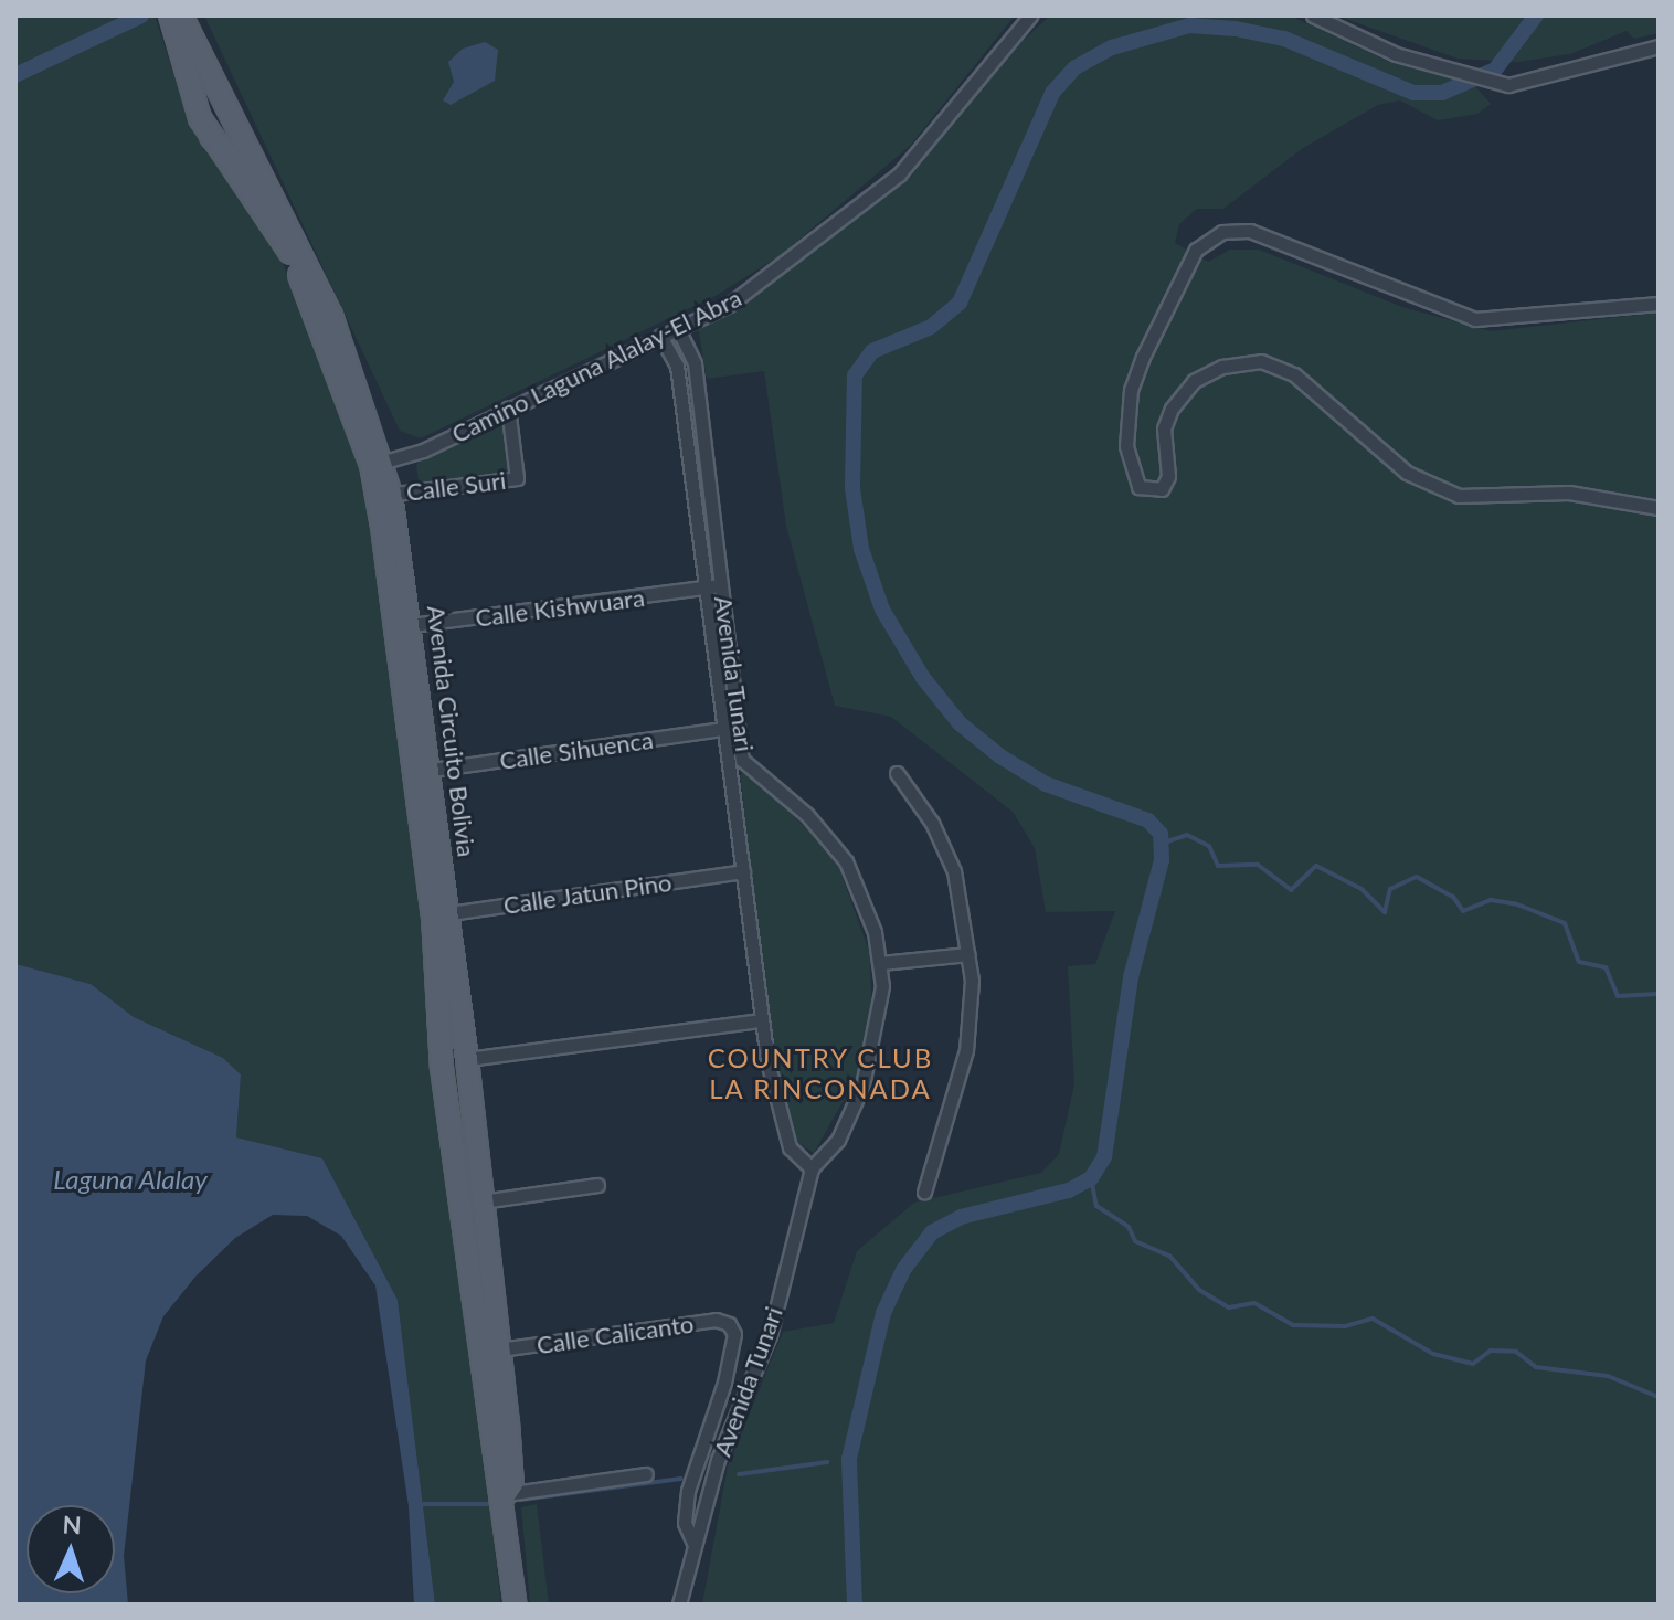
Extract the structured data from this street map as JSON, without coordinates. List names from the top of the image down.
{
  "streets": {
    "main road": ["Avenida Circuito Bolivia"],
    "street": [
      "Camino Laguna Alalay-El Abra",
      "Calle Suri",
      "Calle Kishwuara",
      "Avenida Tunari",
      "Calle Sihuenca",
      "Calle Jatun Pino",
      "Calle Calicanto"
    ]
  },
  "crossings": [
    ["Camino Laguna Alalay-El Abra", "Calle Suri"],
    ["Camino Laguna Alalay-El Abra", "Avenida Tunari"],
    ["Camino Laguna Alalay-El Abra", "Avenida Circuito Bolivia"],
    ["Calle Suri", "Avenida Circuito Bolivia"],
    ["Calle Kishwuara", "Avenida Tunari"],
    ["Calle Kishwuara", "Avenida Circuito Bolivia"],
    ["Avenida Tunari", "Calle Sihuenca"],
    ["Avenida Tunari", "Calle Jatun Pino"],
    ["Avenida Tunari", "Calle Calicanto"],
    ["Avenida Circuito Bolivia", "Calle Sihuenca"],
    ["Avenida Circuito Bolivia", "Calle Jatun Pino"],
    ["Avenida Circuito Bolivia", "Calle Calicanto"]
  ],
  "districts": ["COUNTRY CLUB LA RINCONADA"],
  "water": ["Laguna Alalay"],
  "north": "top"
}
